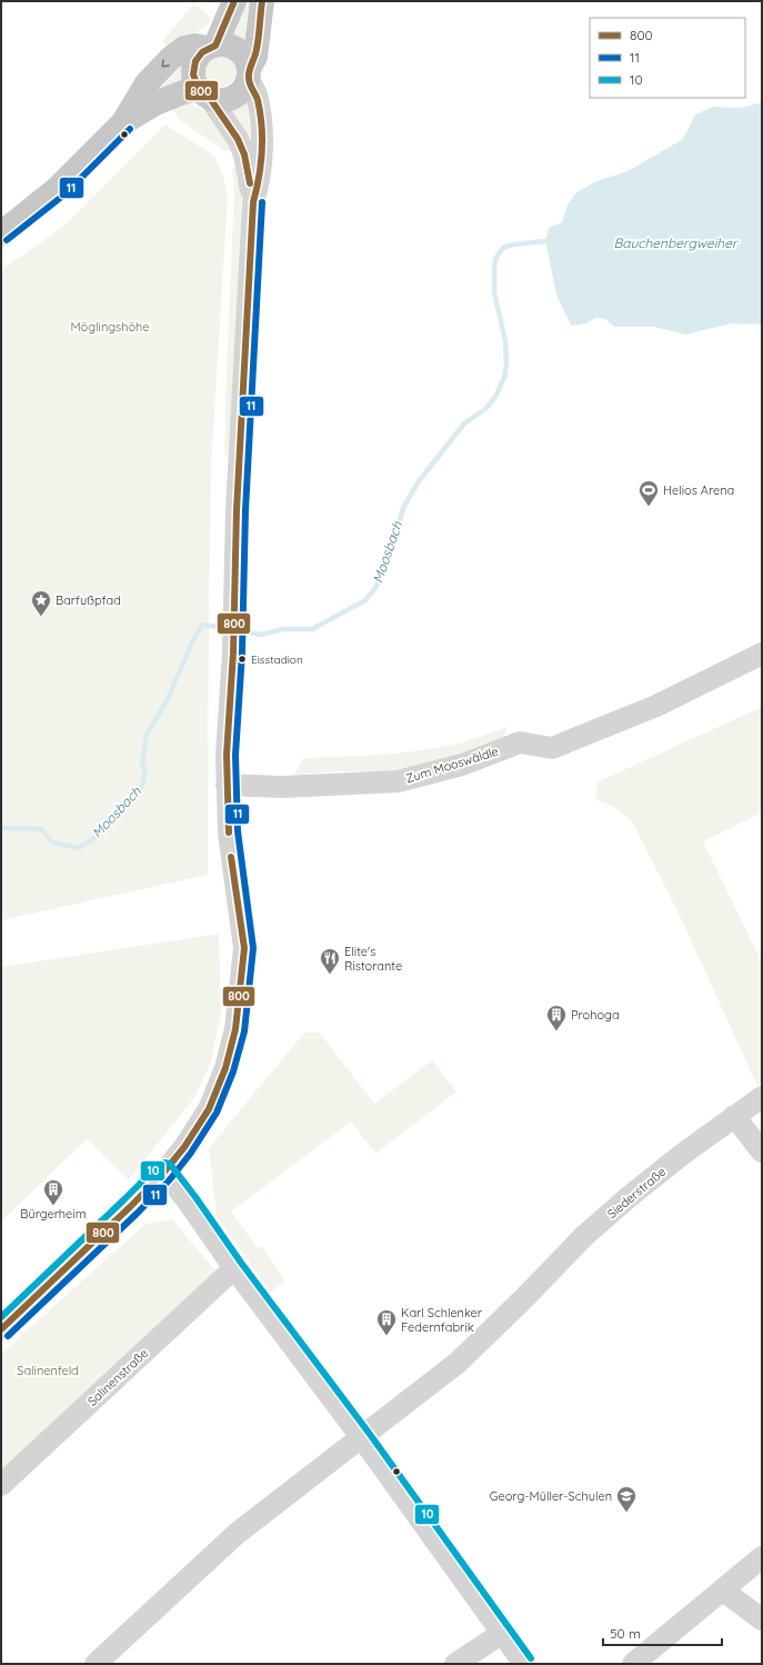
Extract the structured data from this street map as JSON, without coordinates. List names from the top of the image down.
{
  "streets": {
    "street": ["Zum Mooswäldle", "Siederstraße", "Salinenstraße"]
  },
  "water": ["Bauchenbergweiher", "Moosbach"],
  "parks": ["Möglingshöhe", "Salinenfeld"],
  "places": {
    "sports": ["Helios Arena"],
    "place": ["Barfußpfad"],
    "other": ["Eisstadion"],
    "restaurant": ["Elite's Ristorante"],
    "building": ["Prohoga", "Bürgerheim", "Karl Schlenker Federnfabrik"],
    "school or university": ["Georg-Müller-Schulen"]
  },
  "lines": ["transit line 800", "transit line 11", "transit line 10"],
  "legend": ["800", "11", "10"],
  "scale_bar": "50 m"
}
